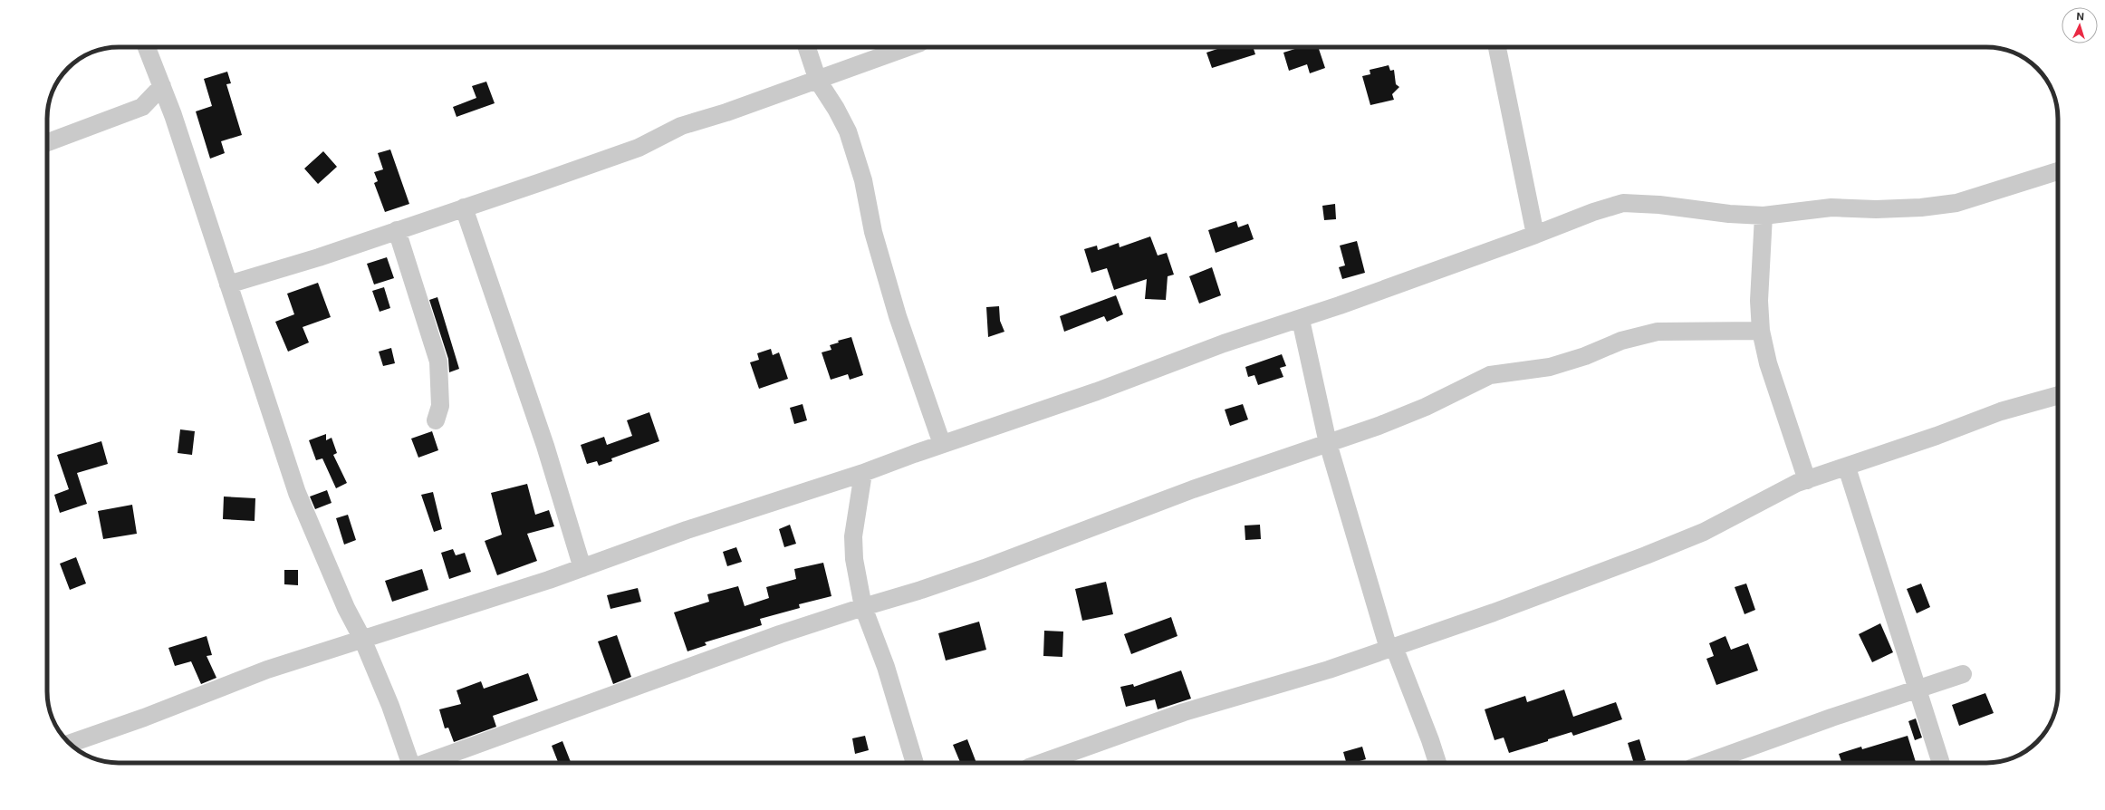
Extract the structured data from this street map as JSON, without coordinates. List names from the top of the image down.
{
  "north": "top"
}
